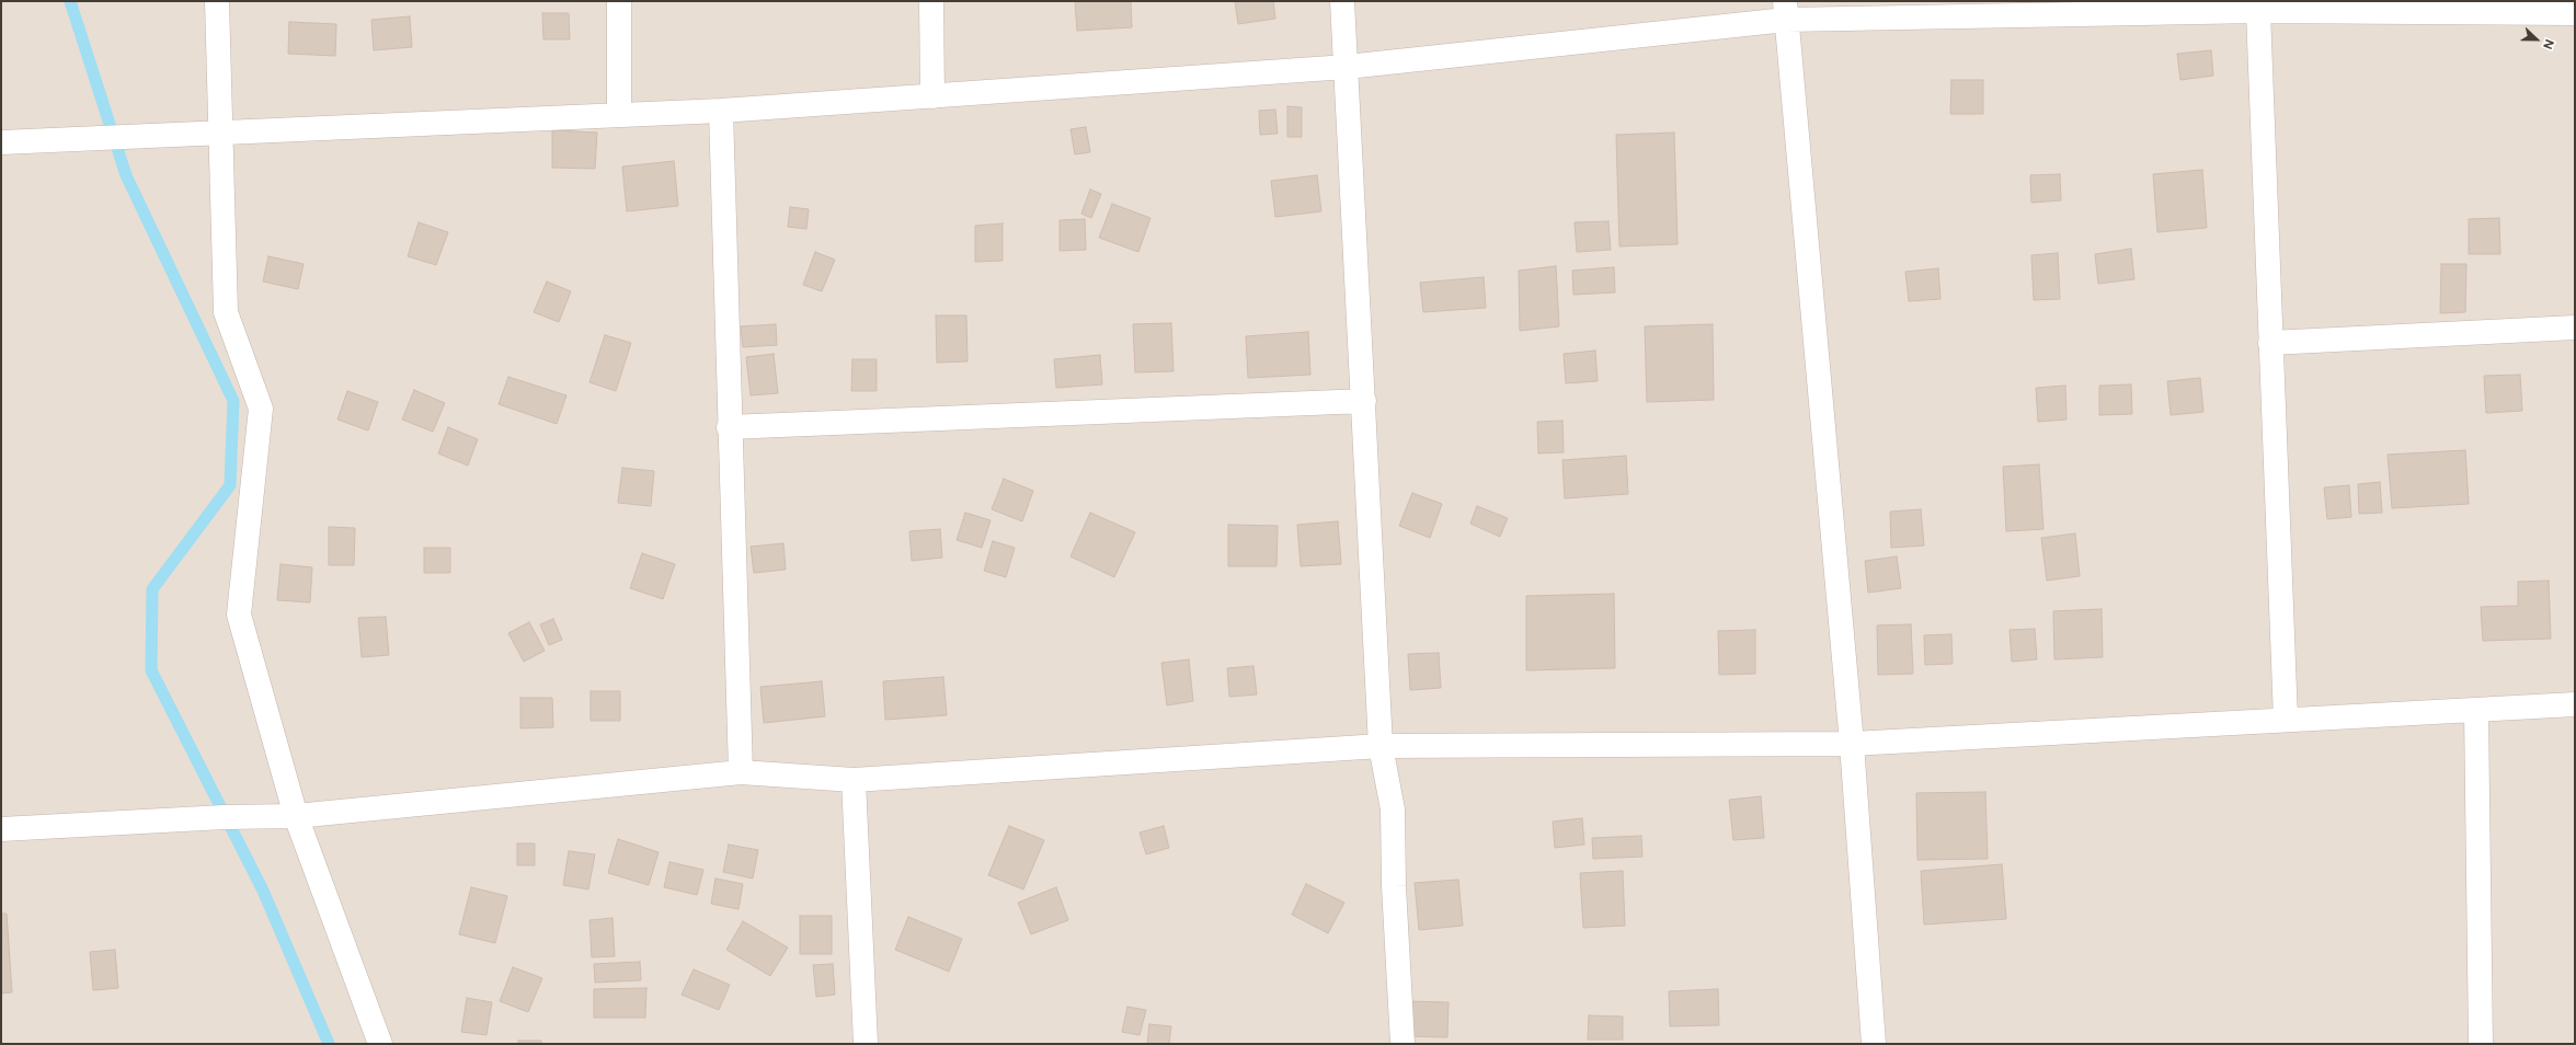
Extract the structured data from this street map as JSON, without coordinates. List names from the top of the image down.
{
  "north": "right"
}
